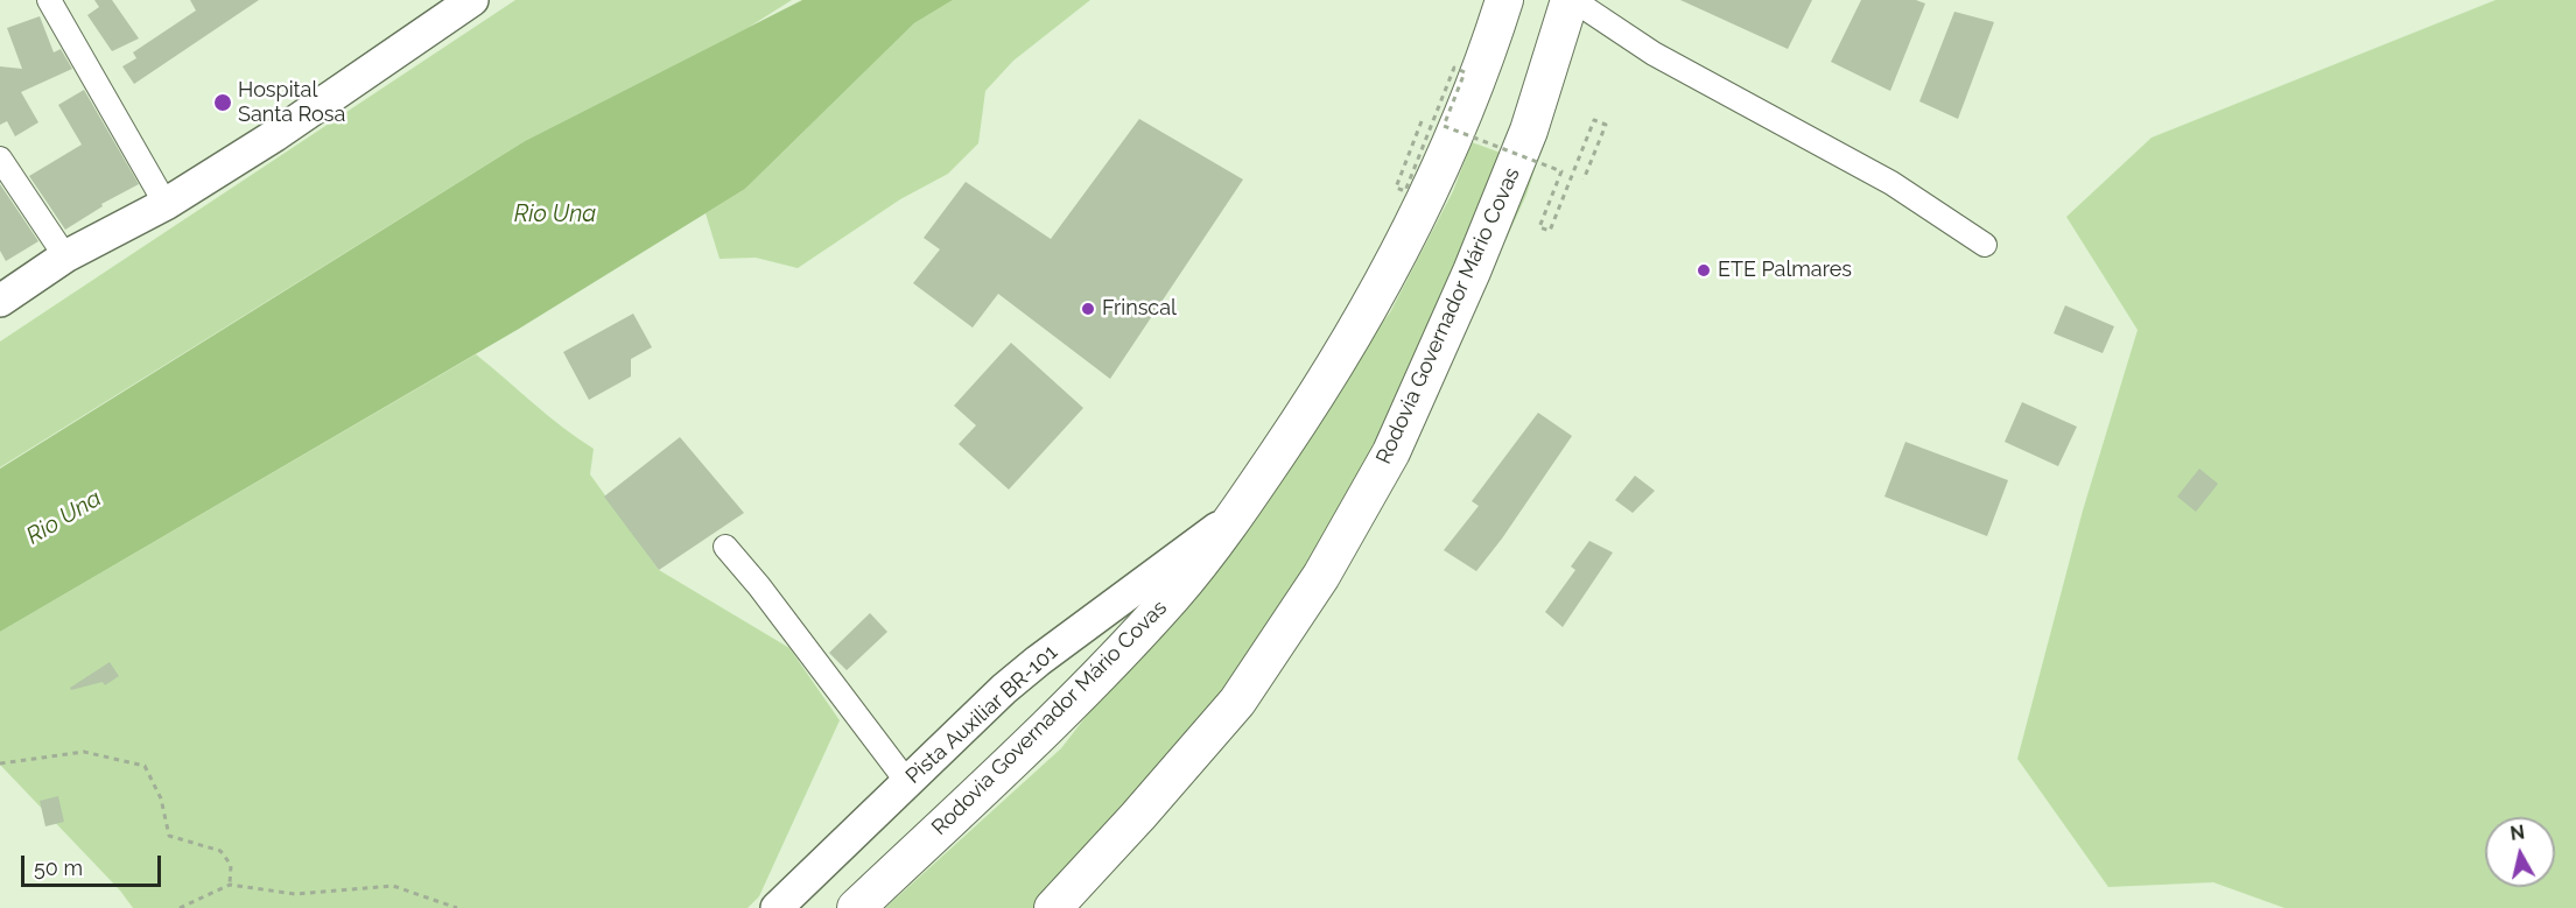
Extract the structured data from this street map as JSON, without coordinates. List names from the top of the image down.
{
  "streets": {
    "highway": ["Rodovia Governador Mário Covas"],
    "main road": ["Pista Auxiliar BR-101"]
  },
  "crossings": [
    ["Rodovia Governador Mário Covas", "Pista Auxiliar BR-101"]
  ],
  "water": ["Rio Una"],
  "places": ["Hospital Santa Rosa", "ETE Palmares", "Frinscal"],
  "scale_bar": "50 m",
  "north": "top"
}
